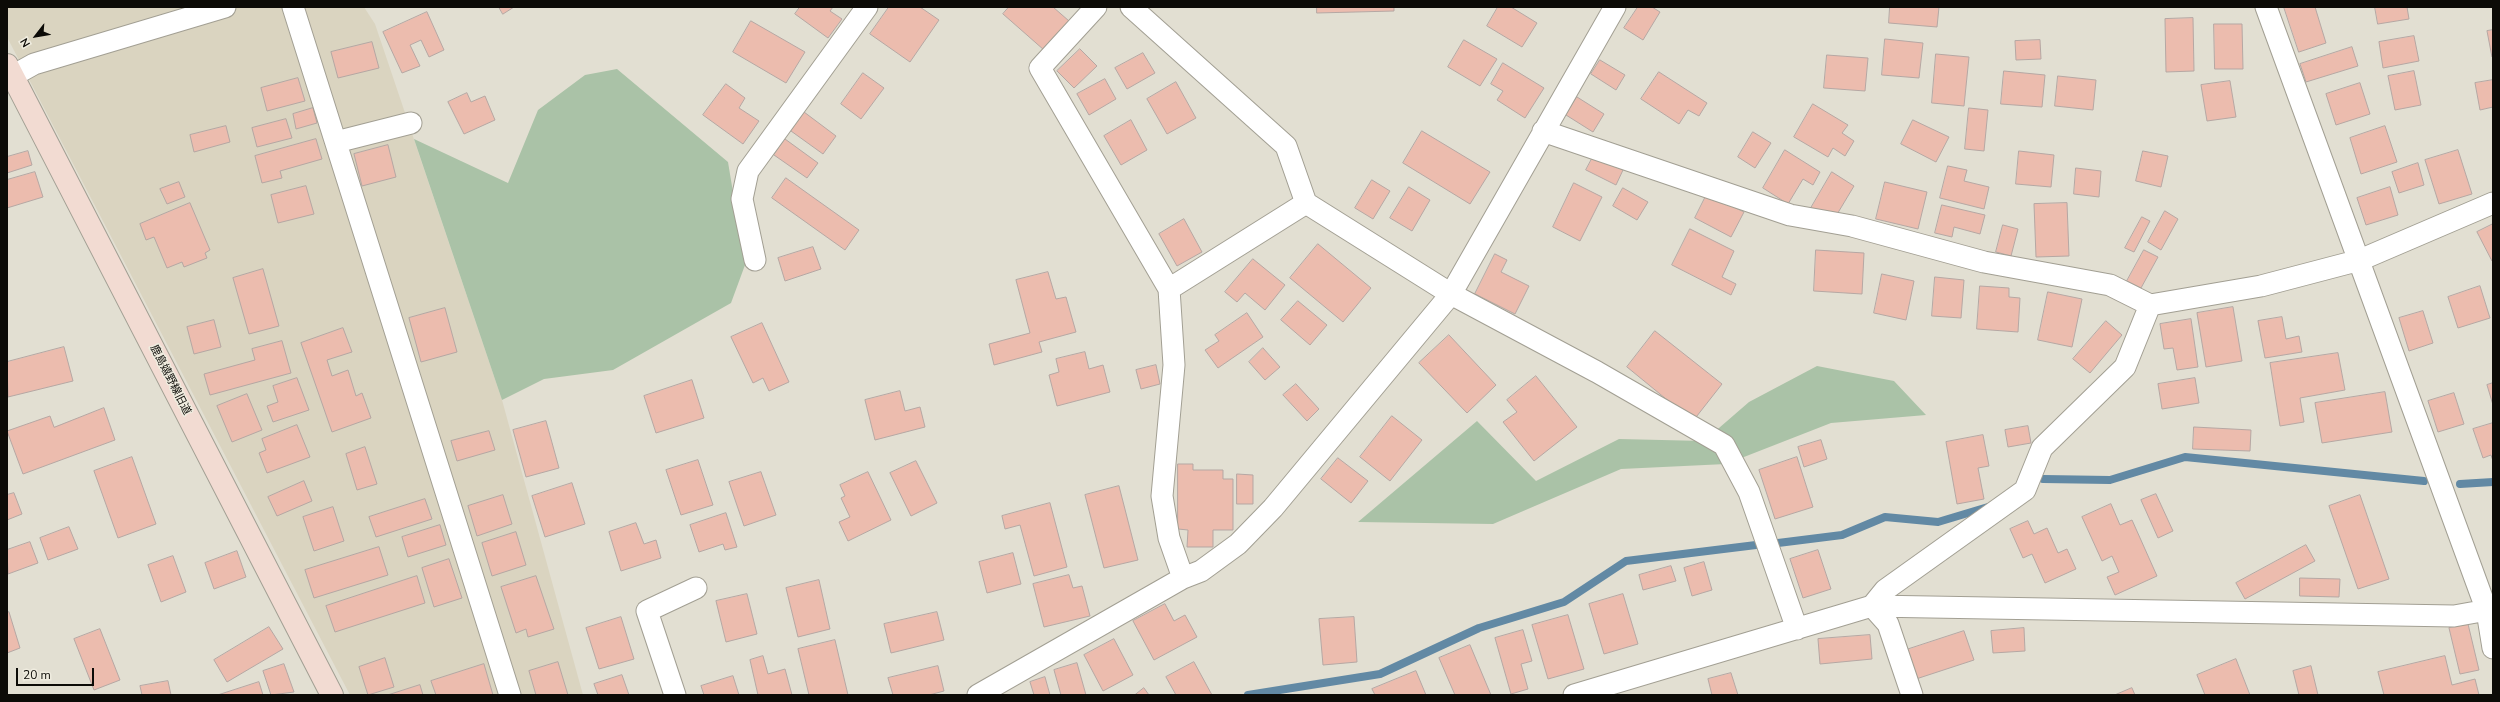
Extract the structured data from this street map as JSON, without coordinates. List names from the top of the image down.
{
  "streets": {
    "street": ["鹿島嬉野線旧道"]
  },
  "scale_bar": "20 m",
  "north": "bottom left"
}
